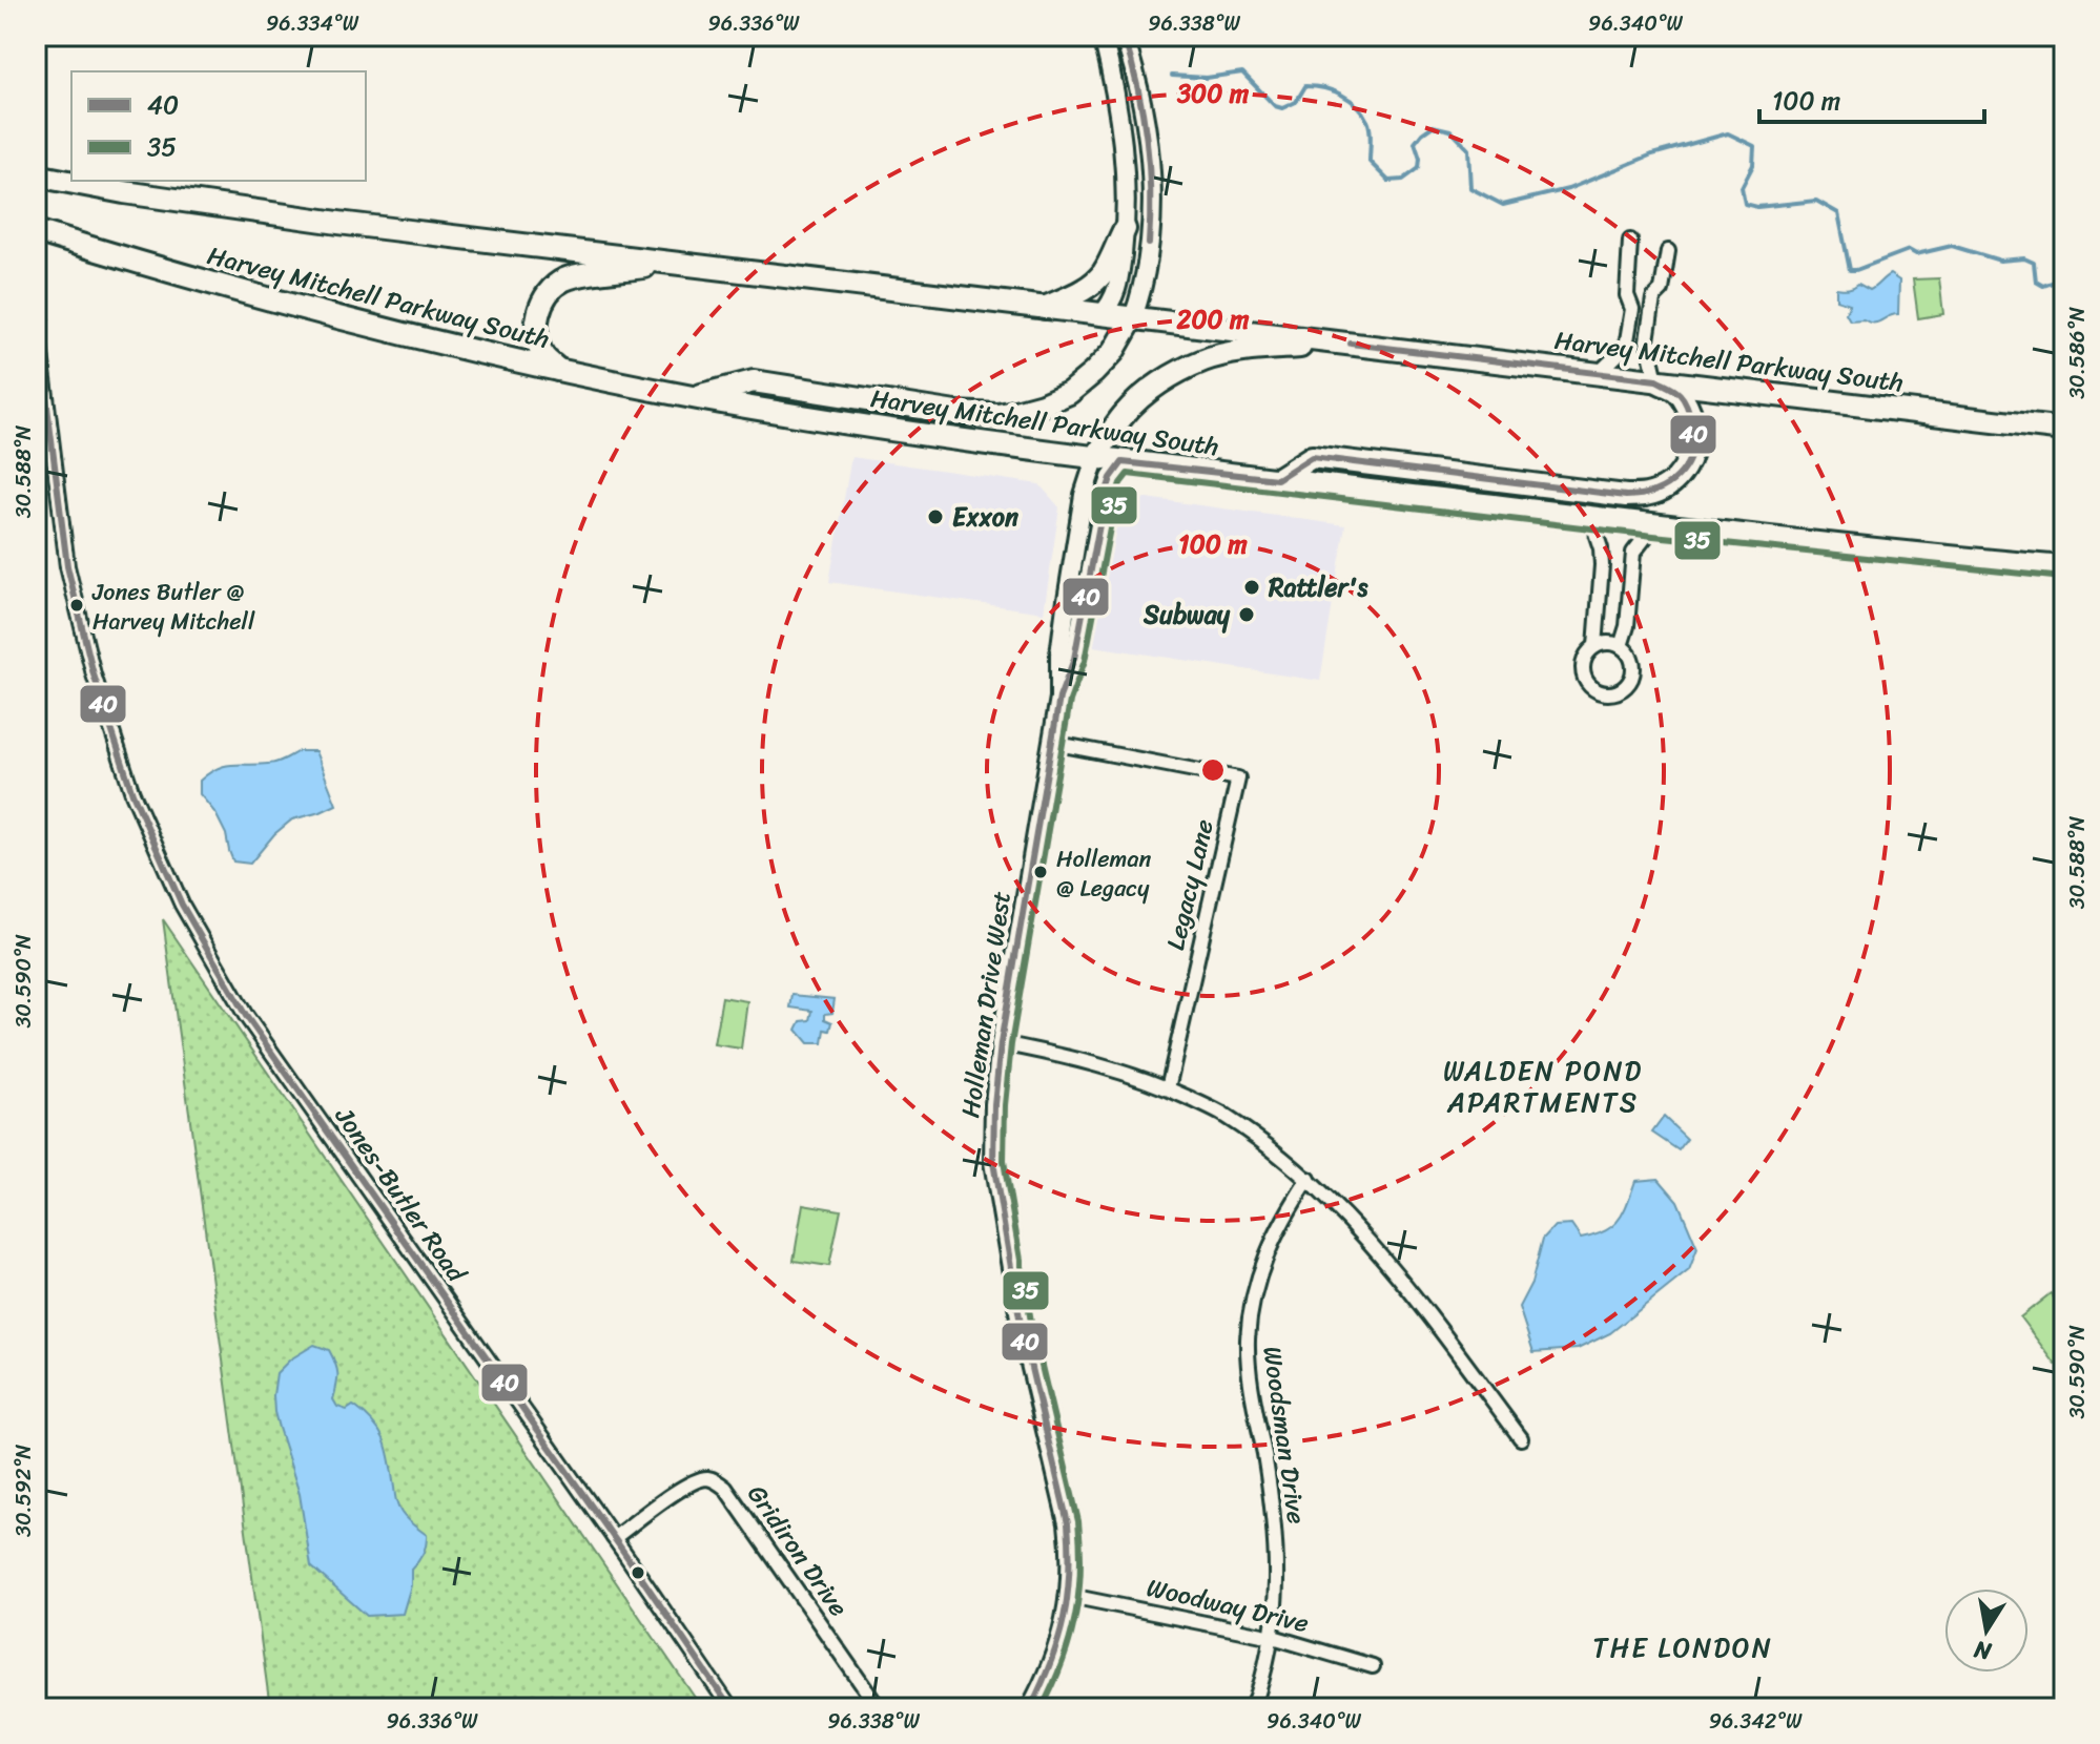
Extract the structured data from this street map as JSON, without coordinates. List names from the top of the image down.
{
  "streets": {
    "highway": ["Harvey Mitchell Parkway South"],
    "street": [
      "Legacy Lane",
      "Holleman Drive West",
      "Jones-Butler Road",
      "Woodsman Drive",
      "Gridiron Drive",
      "Woodway Drive"
    ]
  },
  "crossings": [
    ["Harvey Mitchell Parkway South", "Holleman Drive West"],
    ["Legacy Lane", "Holleman Drive West"],
    ["Holleman Drive West", "Woodway Drive"],
    ["Jones-Butler Road", "Gridiron Drive"],
    ["Woodsman Drive", "Woodway Drive"]
  ],
  "districts": ["WALDEN POND APARTMENTS", "THE LONDON"],
  "places": [
    "Exxon",
    "Rattler's",
    "Jones Butler @ Harvey Mitchell",
    "Subway",
    "Holleman @ Legacy"
  ],
  "lines": ["transit line 40", "transit line 35"],
  "legend": ["40", "35"],
  "scale_bar": "100 m",
  "north": "bottom",
  "coordinates": [
    "96.334°W",
    "96.336°W",
    "96.338°W",
    "96.340°W",
    "30.586°N",
    "30.588°N",
    "30.590°N",
    "30.592°N",
    "96.342°W"
  ],
  "rings": ["300 m", "200 m", "100 m"]
}
